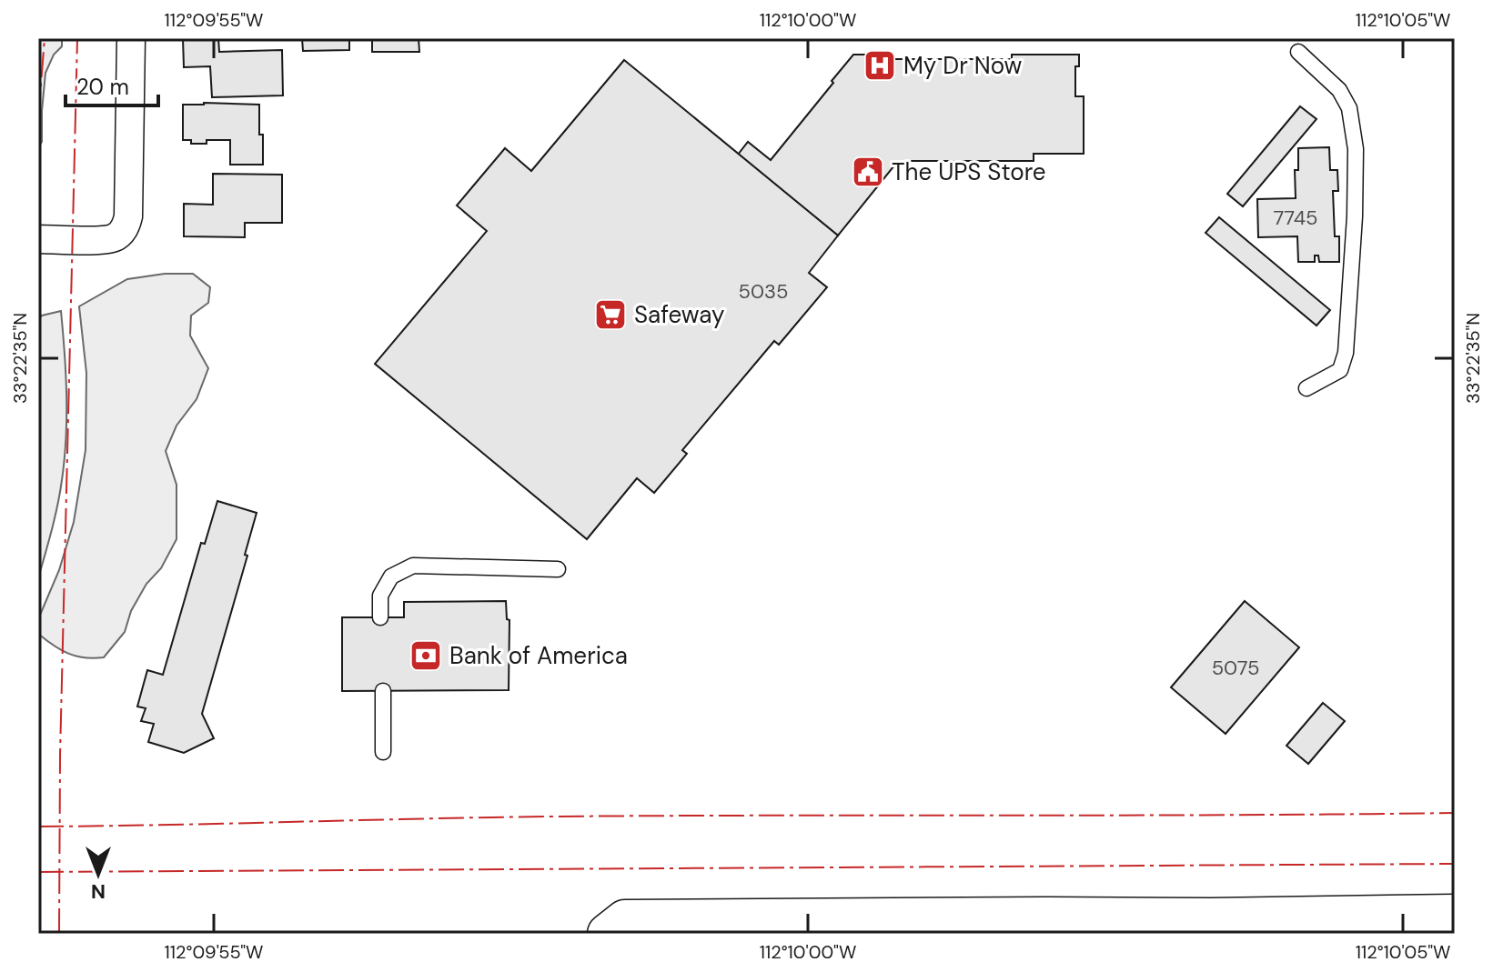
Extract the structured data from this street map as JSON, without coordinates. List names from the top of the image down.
{
  "places": {
    "hospital": ["My Dr Now"],
    "public building": ["The UPS Store"],
    "supermarket": ["Safeway"],
    "bank": ["Bank of America"]
  },
  "house_numbers": ["7745", "5035", "5075"],
  "scale_bar": "20 m",
  "north": "bottom",
  "coordinates": [
    "112°09'55\"W",
    "112°10'00\"W",
    "112°10'05\"W",
    "33°22'35\"N"
  ]
}
